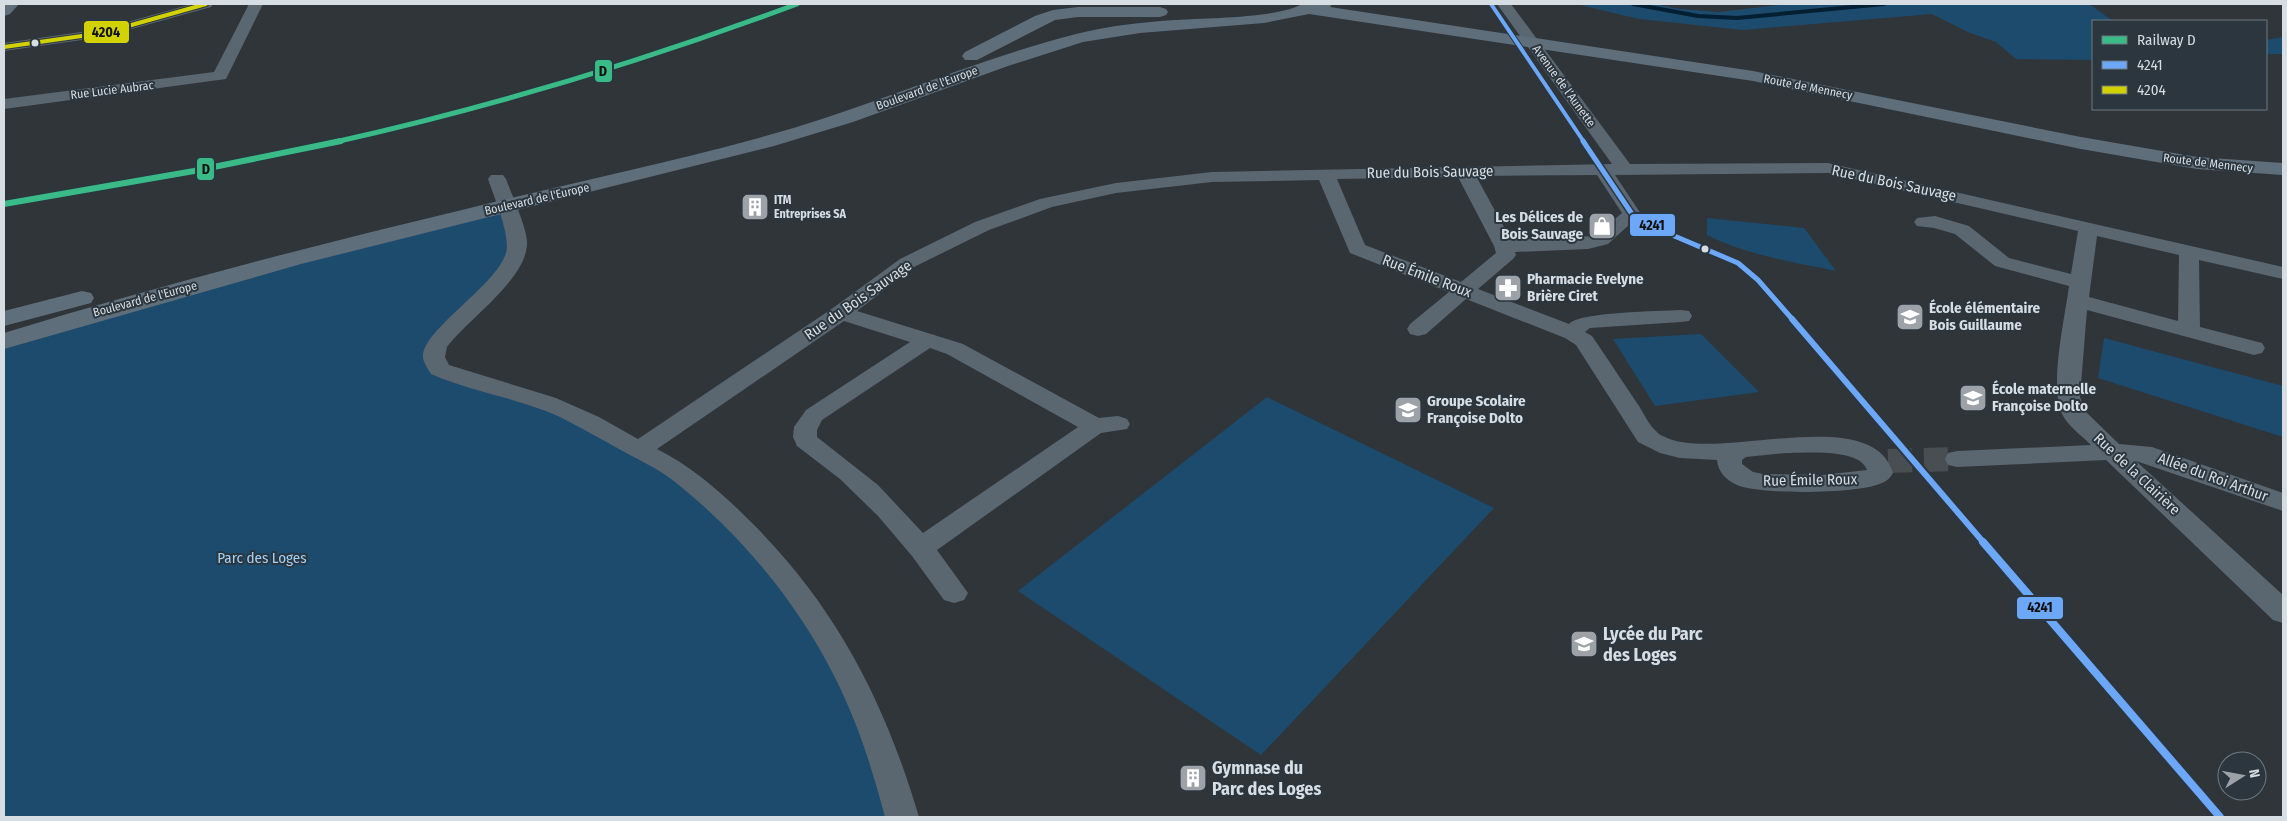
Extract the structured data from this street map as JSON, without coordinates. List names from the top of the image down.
{
  "streets": {
    "main road": ["Route de Mennecy", "Boulevard de l'Europe"],
    "street": [
      "Avenue de l’Aunette",
      "Rue Lucie Aubrac",
      "Rue du Bois Sauvage",
      "Rue Émile Roux",
      "Rue de la Clairière",
      "Allée du Roi Arthur"
    ]
  },
  "crossings": [
    ["Avenue de l’Aunette", "Rue du Bois Sauvage"],
    ["Rue du Bois Sauvage", "Rue Émile Roux"],
    ["Rue du Bois Sauvage", "Rue de la Clairière"],
    ["Rue de la Clairière", "Allée du Roi Arthur"]
  ],
  "parks": ["Parc des Loges"],
  "places": {
    "building": ["ITM Entreprises SA", "Gymnase du Parc des Loges"],
    "shop": ["Les Délices de Bois Sauvage"],
    "pharmacy": ["Pharmacie Evelyne Brière Ciret"],
    "school or university": [
      "École élémentaire Bois Guillaume",
      "École maternelle Françoise Dolto",
      "Groupe Scolaire Françoise Dolto",
      "Lycée du Parc des Loges"
    ]
  },
  "lines": ["rail line D", "transit line 4241", "transit line 4204"],
  "legend": ["Railway D", "4241", "4204"],
  "north": "right"
}
